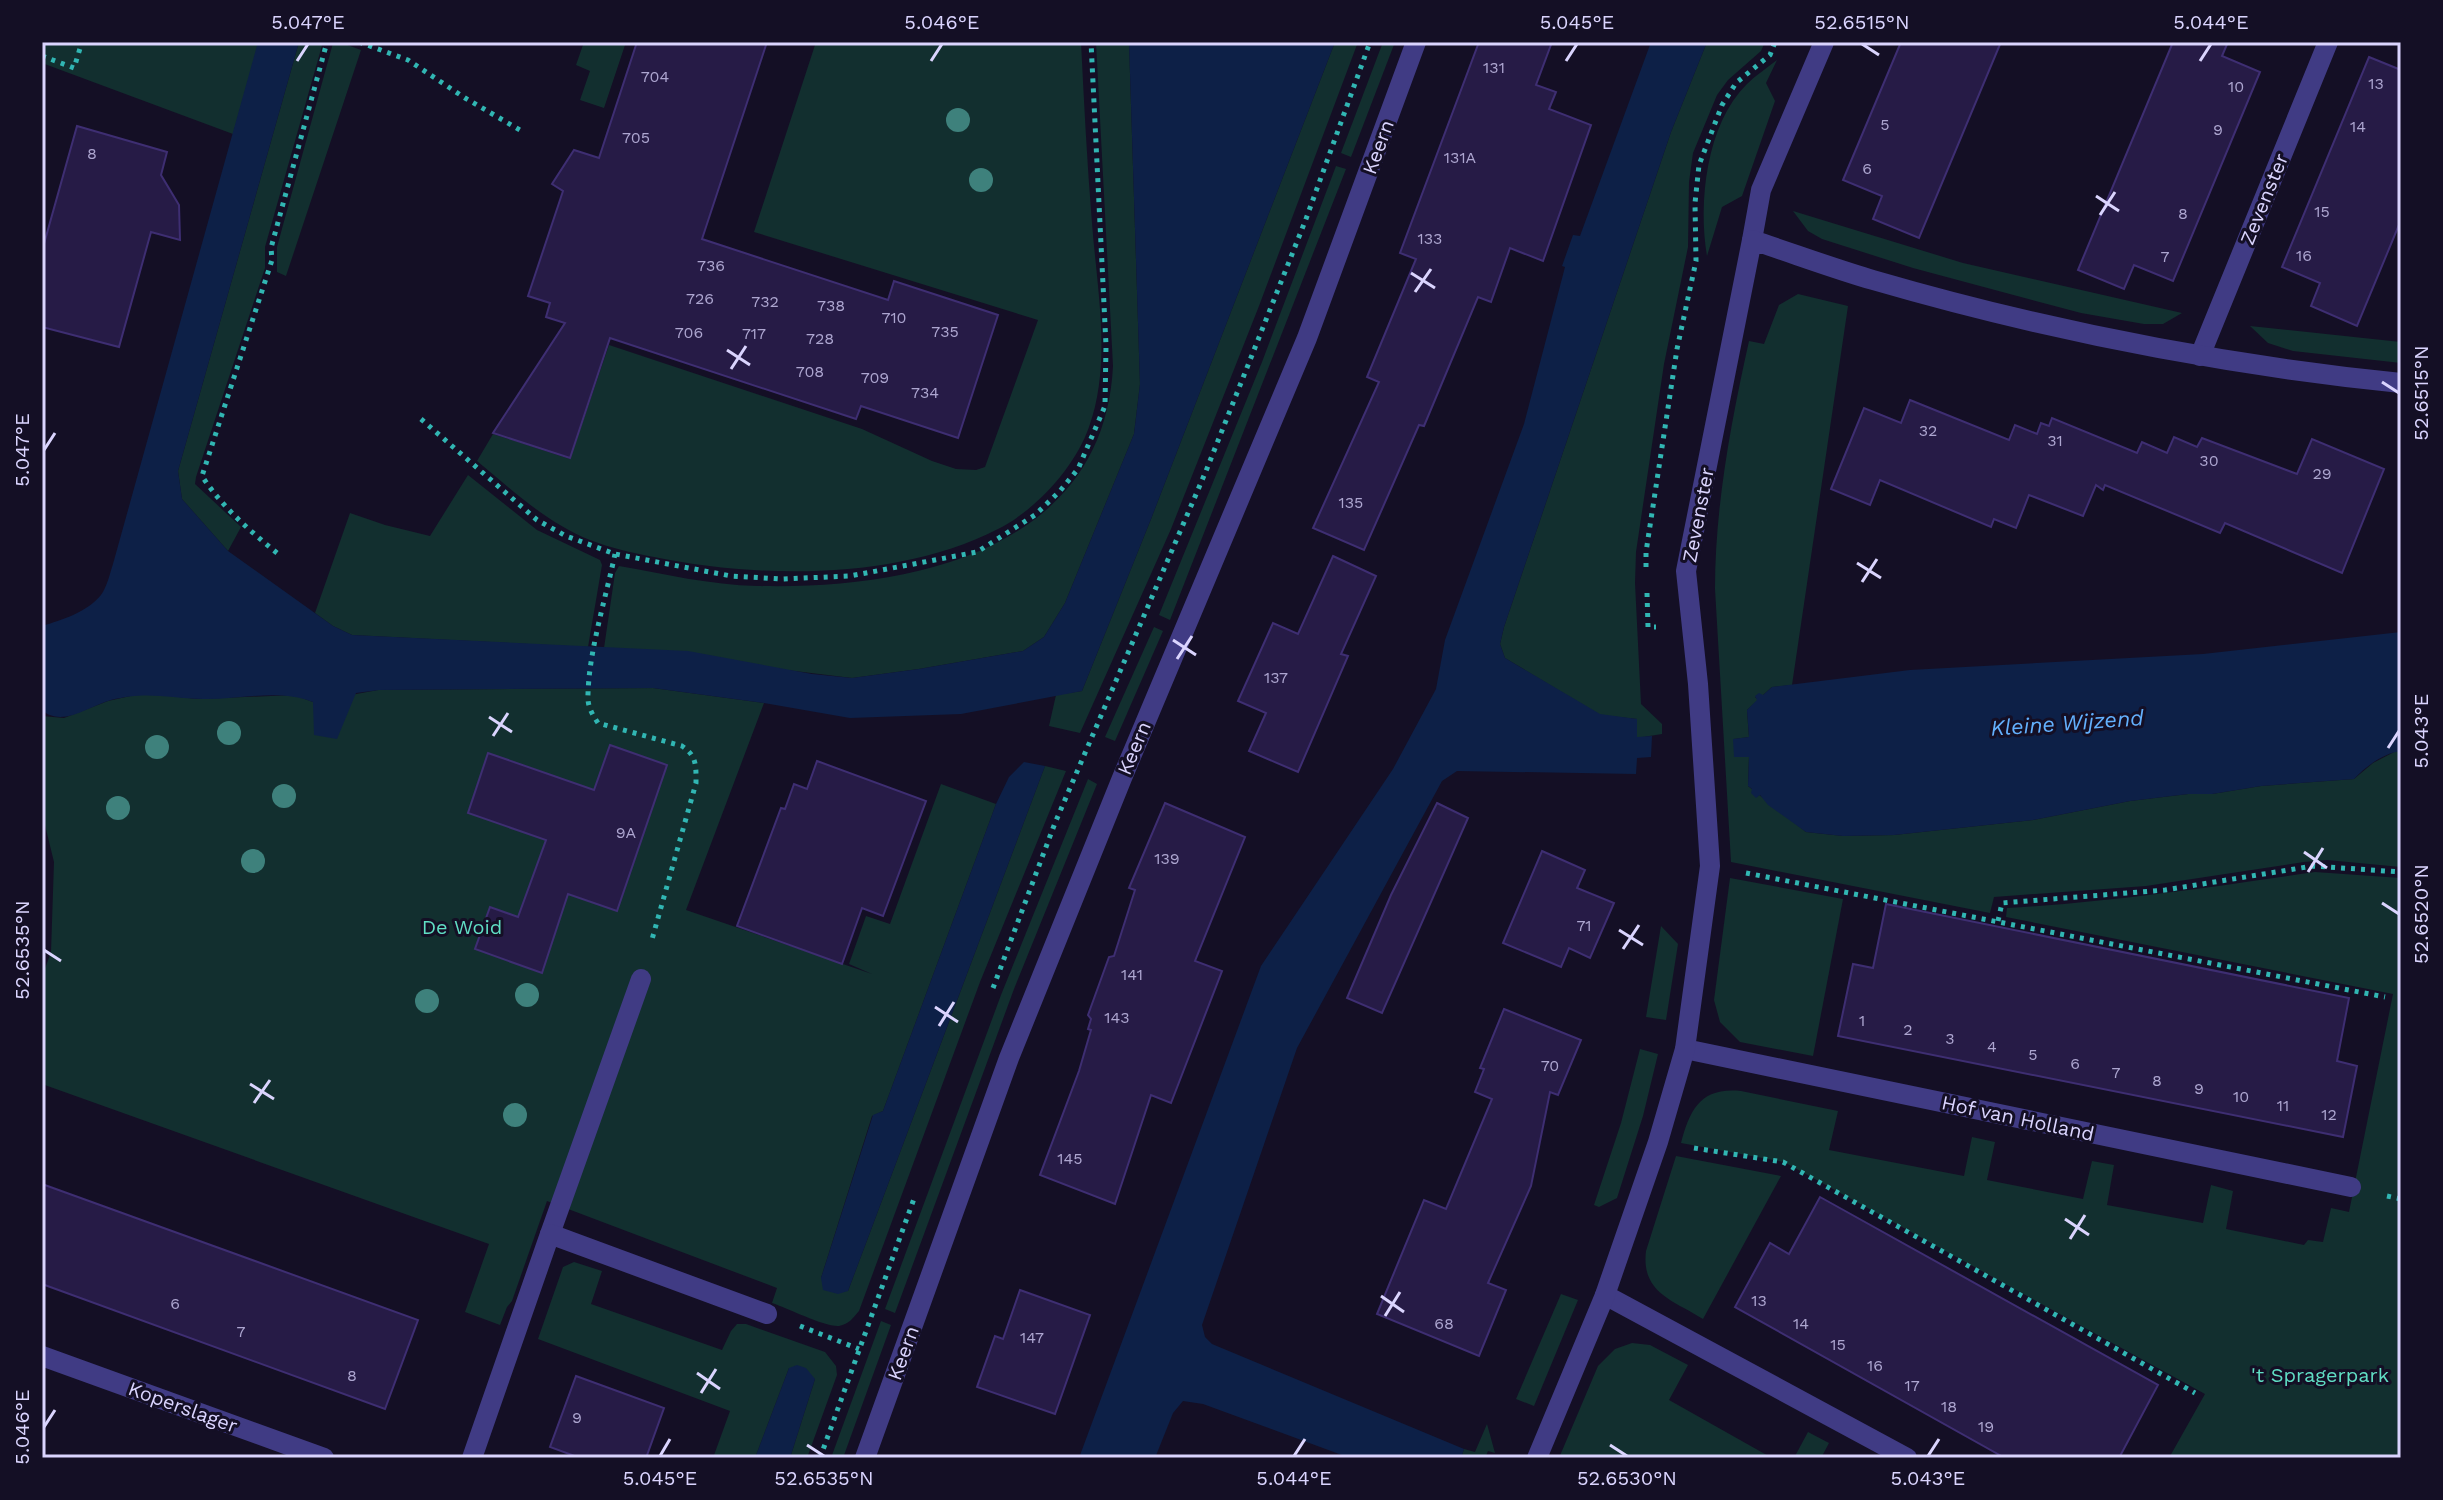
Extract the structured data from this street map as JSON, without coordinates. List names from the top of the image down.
{
  "streets": {
    "street": [
      "Keern",
      "Zevenster",
      "Hof van Holland",
      "Koperslager"
    ]
  },
  "water": ["Kleine Wijzend"],
  "parks": ["De Woid", "'t Spragerpark"],
  "house_numbers": [
    "131",
    "704",
    "13",
    "10",
    "5",
    "14",
    "9",
    "705",
    "8",
    "131A",
    "6",
    "15",
    "8",
    "133",
    "16",
    "7",
    "736",
    "726",
    "732",
    "738",
    "710",
    "735",
    "706",
    "717",
    "728",
    "708",
    "709",
    "734",
    "32",
    "31",
    "30",
    "29",
    "135",
    "137",
    "9A",
    "139",
    "71",
    "141",
    "143",
    "1",
    "2",
    "3",
    "4",
    "5",
    "6",
    "70",
    "7",
    "8",
    "9",
    "10",
    "11",
    "12",
    "145",
    "13",
    "6",
    "68",
    "14",
    "7",
    "147",
    "15",
    "16",
    "8",
    "17",
    "18",
    "9",
    "19"
  ],
  "coordinates": [
    "5.047°E",
    "5.046°E",
    "5.045°E",
    "52.6515°N",
    "5.044°E",
    "5.043°E",
    "52.6520°N",
    "52.6535°N",
    "52.6530°N"
  ]
}
